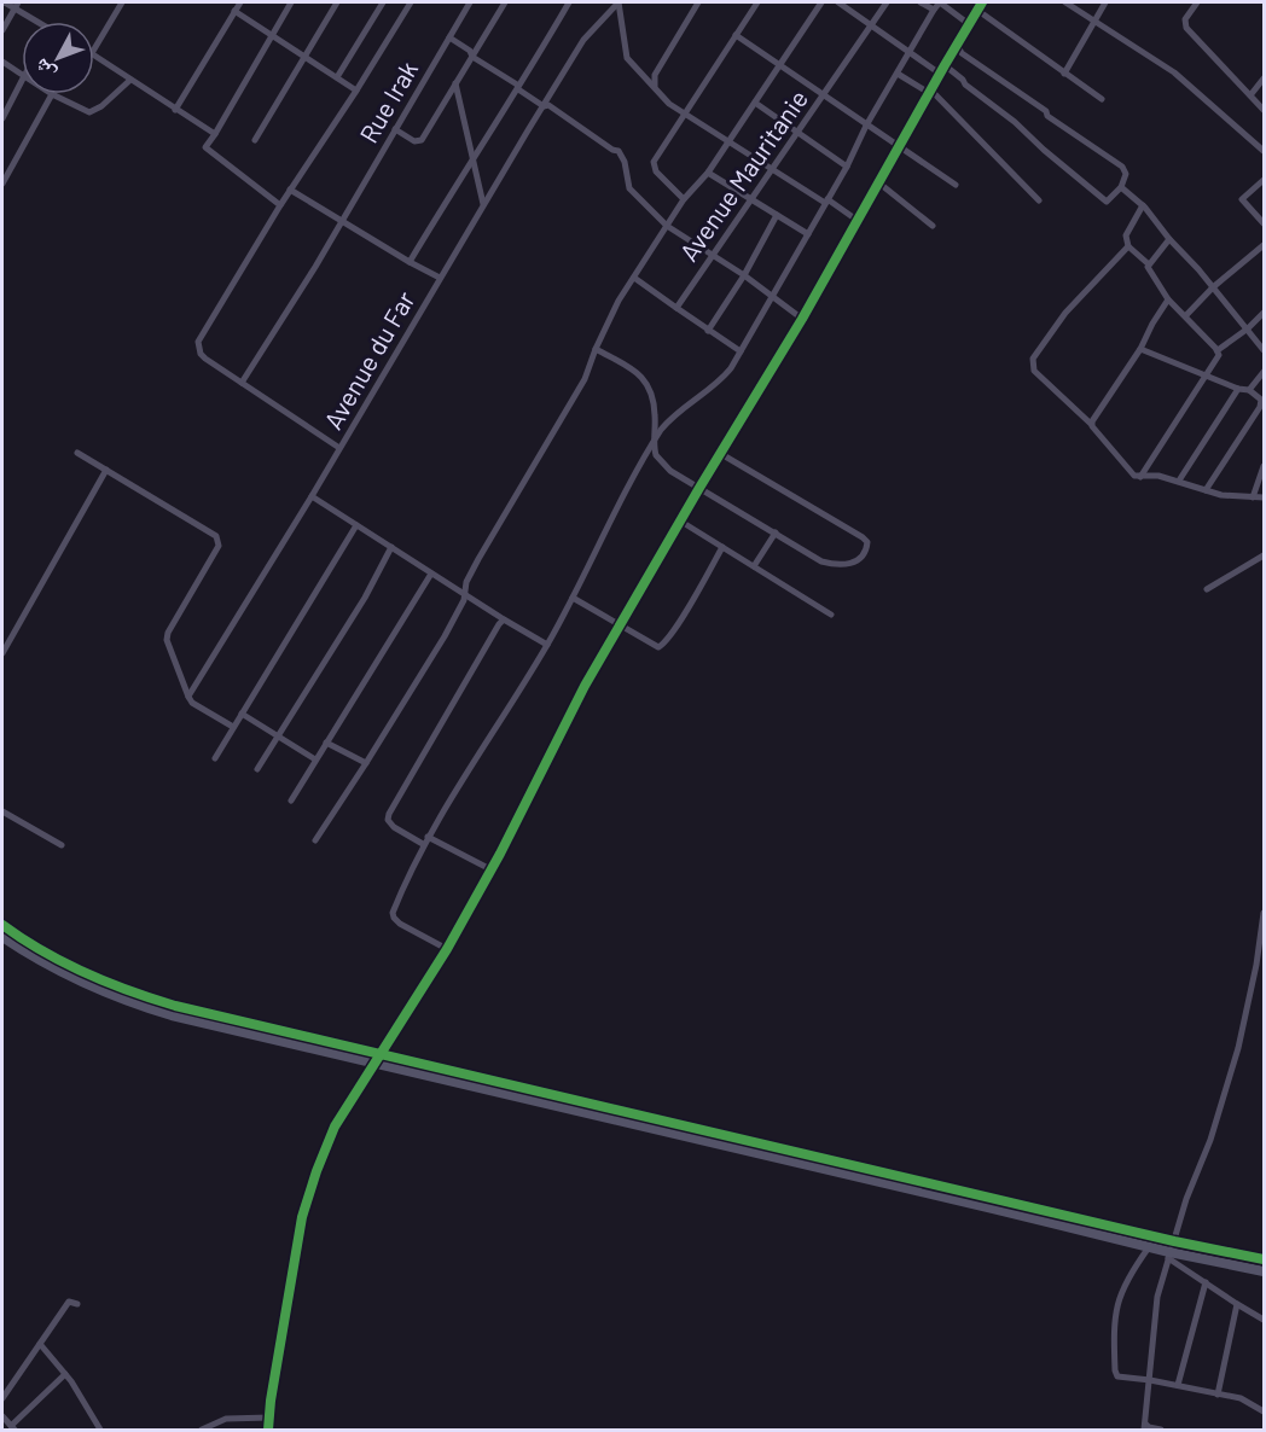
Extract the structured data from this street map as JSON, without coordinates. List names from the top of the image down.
{
  "streets": {
    "street": ["Rue Irak", "Avenue Mauritanie", "Avenue du Far"]
  },
  "north": "bottom left"
}
